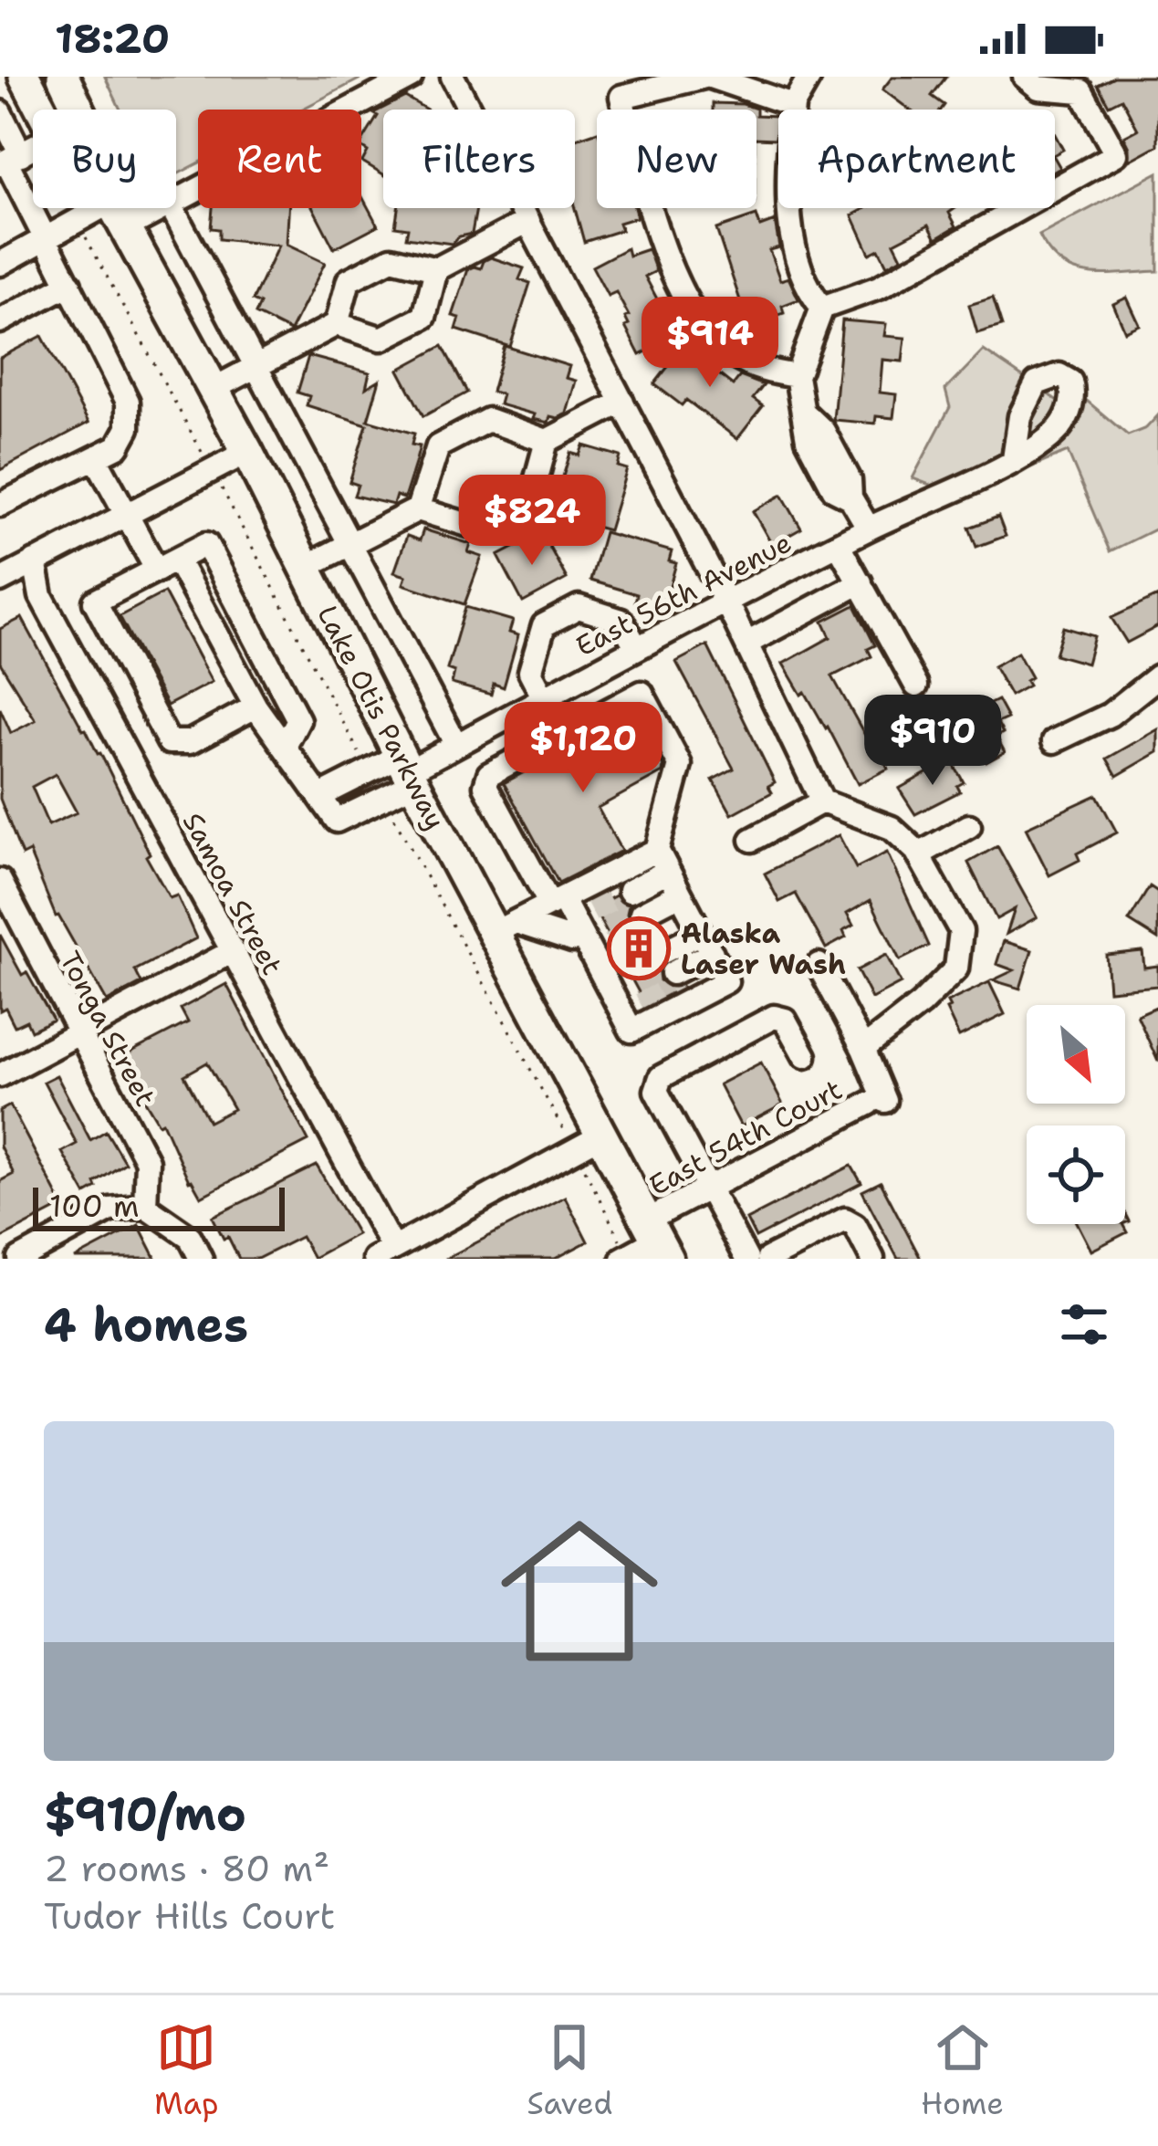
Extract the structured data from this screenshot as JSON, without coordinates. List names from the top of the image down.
{
  "streets": {
    "main road": ["Lake Otis Parkway"],
    "street": [
      "East 56th Avenue",
      "Samoa Street",
      "Tonga Street",
      "East 54th Court"
    ]
  },
  "crossings": [
    ["East 56th Avenue", "Lake Otis Parkway"],
    ["Lake Otis Parkway", "East 54th Court"]
  ],
  "places": {
    "building": ["Alaska Laser Wash"]
  },
  "scale_bar": "100 m",
  "north": "bottom right",
  "page": {
    "status": "18:20",
    "chip": [
      "Buy",
      "Rent",
      "Filters",
      "New",
      "Apartment"
    ],
    "price": [
      "$914",
      "$824",
      "$910",
      "$1,120"
    ],
    "scale": "100 m",
    "heading": "4 homes",
    "list": [
      {
        "name": "$910/mo",
        "note": "2 rooms · 80 m² · Tudor Hills Court"
      }
    ],
    "tabs": ["Map", "Saved", "Home"]
  }
}
